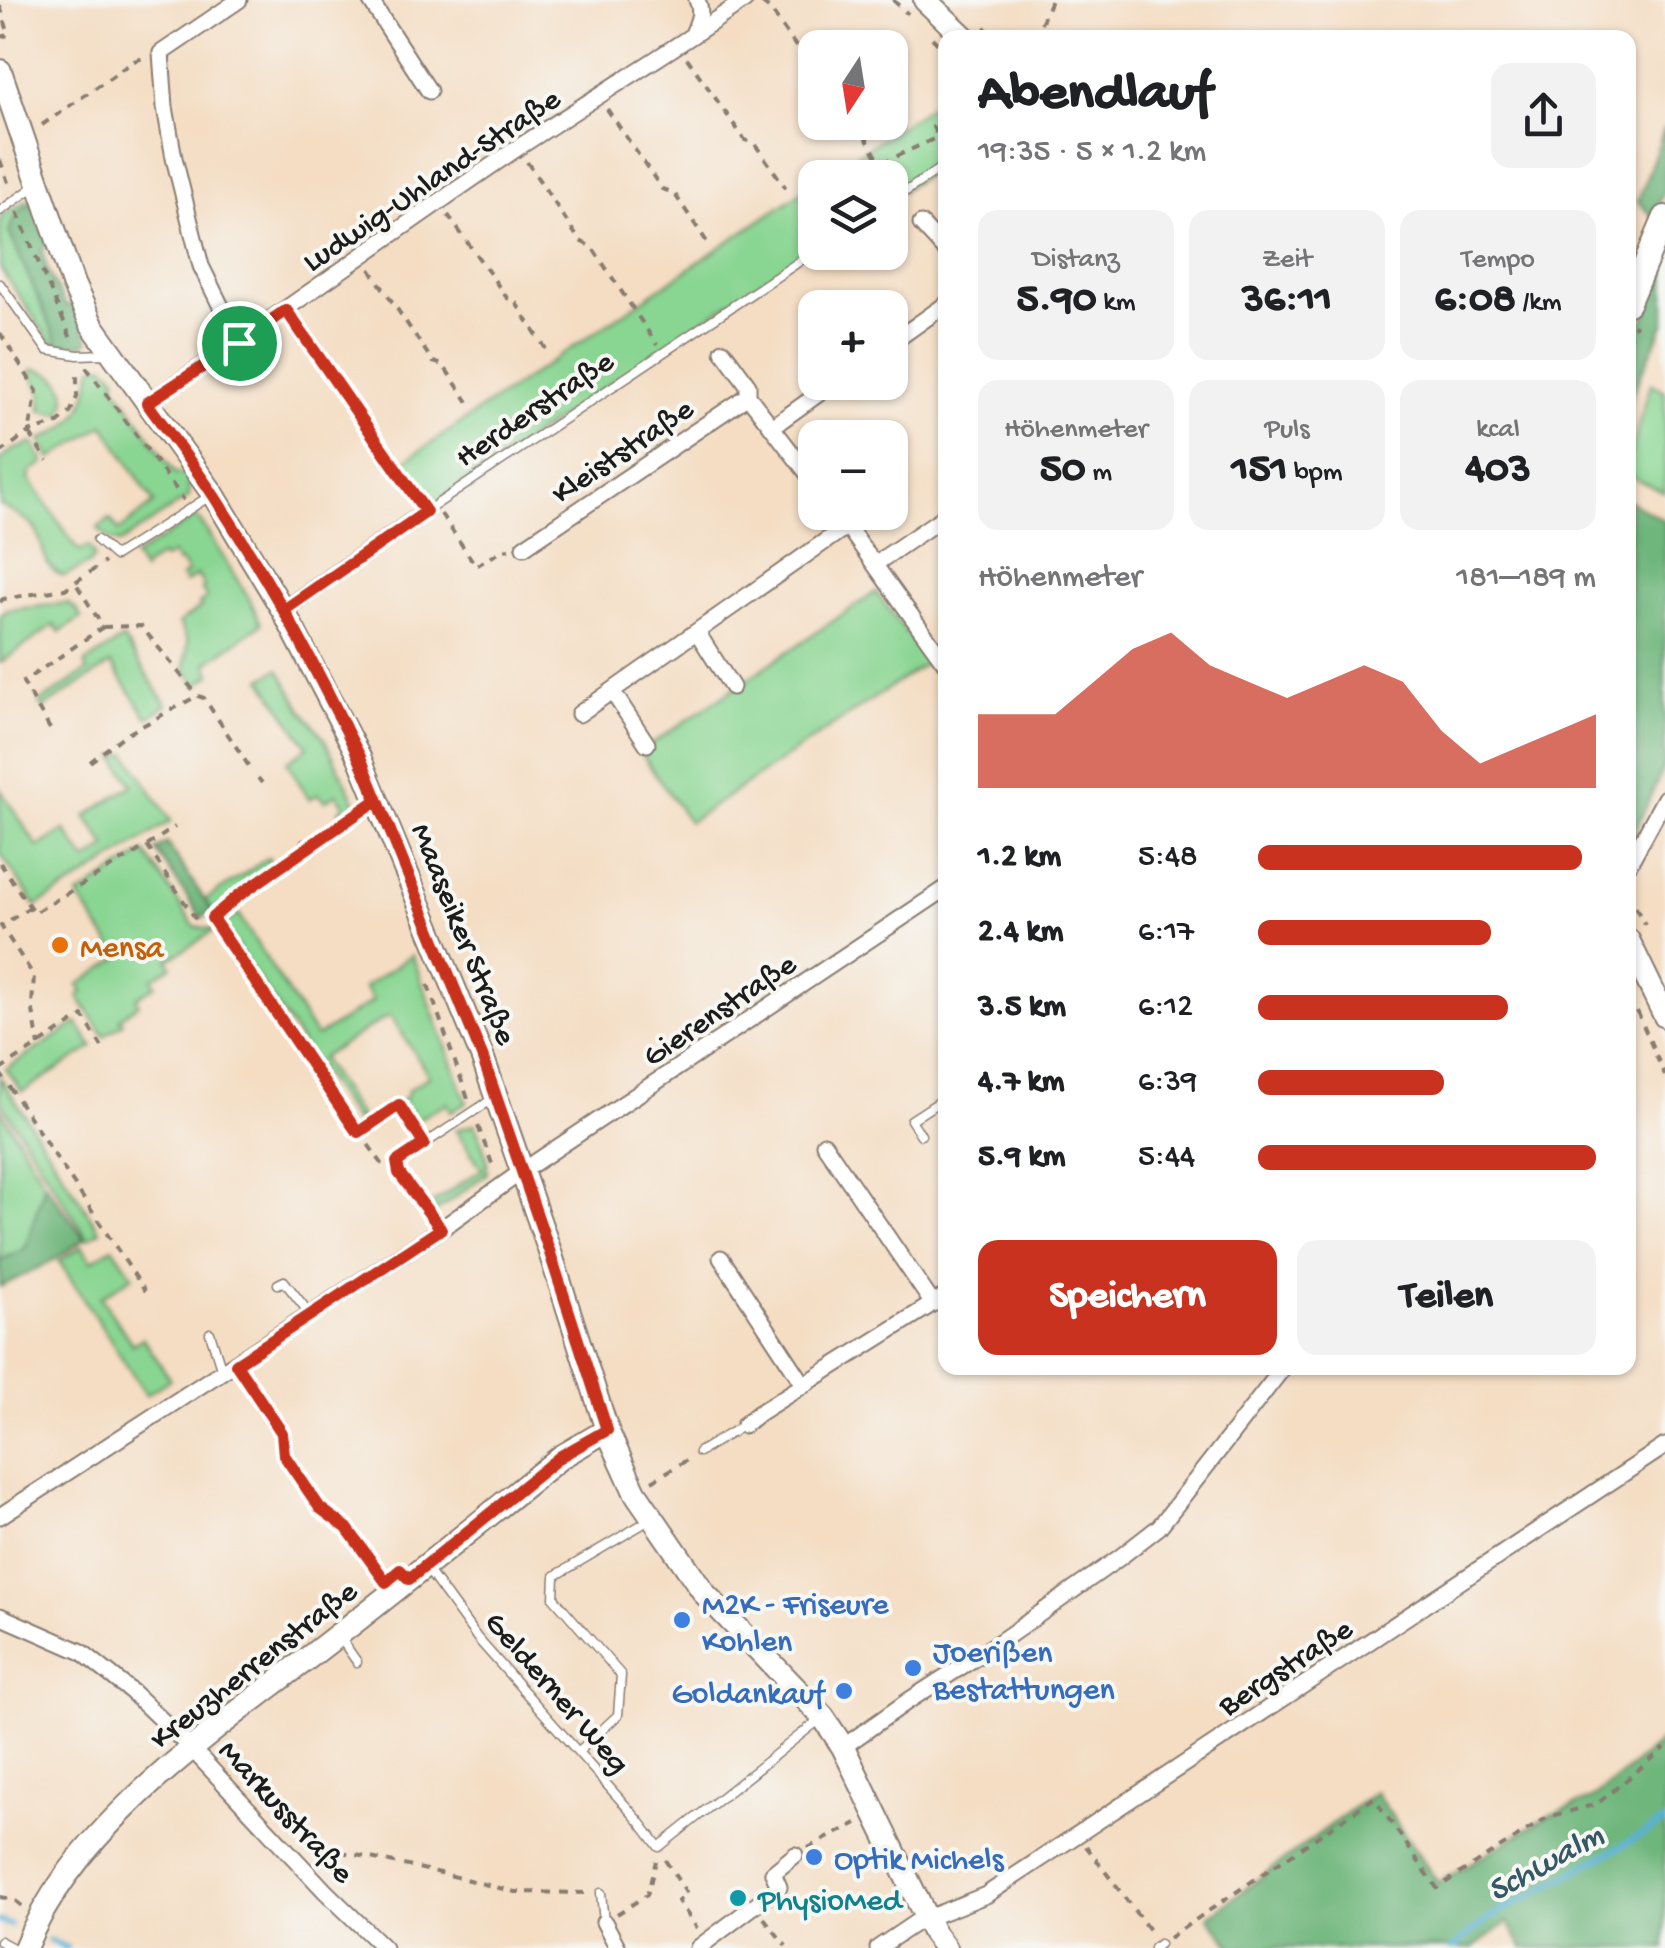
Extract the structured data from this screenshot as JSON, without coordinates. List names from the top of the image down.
{
  "streets": {
    "street": [
      "Ludwig-Uhland-Straße",
      "Herderstraße",
      "Kleiststraße",
      "Maaseiker Straße",
      "Gierenstraße",
      "Kreuzherrenstraße",
      "Bergstraße",
      "Markusstraße"
    ],
    "lane": ["Gelderner Weg"]
  },
  "crossings": [
    ["Ludwig-Uhland-Straße", "Maaseiker Straße"],
    ["Herderstraße", "Maaseiker Straße"],
    ["Maaseiker Straße", "Gierenstraße"],
    ["Maaseiker Straße", "Kreuzherrenstraße"],
    ["Maaseiker Straße", "Bergstraße"],
    ["Kreuzherrenstraße", "Gelderner Weg"],
    ["Kreuzherrenstraße", "Markusstraße"]
  ],
  "water": ["Schwalm"],
  "places": [
    "Mensa",
    "M2K - Friseure Kohlen",
    "Joerißen Bestattungen",
    "Goldankauf",
    "Optik Michels",
    "PhysioMed"
  ],
  "north": "bottom",
  "page": {
    "map_buttons": ["+", "−"],
    "heading": ["Abendlauf", "19:35 · 5 × 1.2 km"],
    "stats": [
      ["Distanz", "5.90 km"],
      ["Zeit", "36:11"],
      ["Tempo", "6:08 /km"],
      ["Höhenmeter", "50 m"],
      ["Puls", "151 bpm"],
      ["kcal", "403"]
    ],
    "chart": ["Höhenmeter", "181–189 m"],
    "list": [
      {
        "name": "1.2 km",
        "note": "5:48"
      },
      {
        "name": "2.4 km",
        "note": "6:17"
      },
      {
        "name": "3.5 km",
        "note": "6:12"
      },
      {
        "name": "4.7 km",
        "note": "6:39"
      },
      {
        "name": "5.9 km",
        "note": "5:44"
      }
    ],
    "buttons": ["Speichern", "Teilen"]
  }
}
